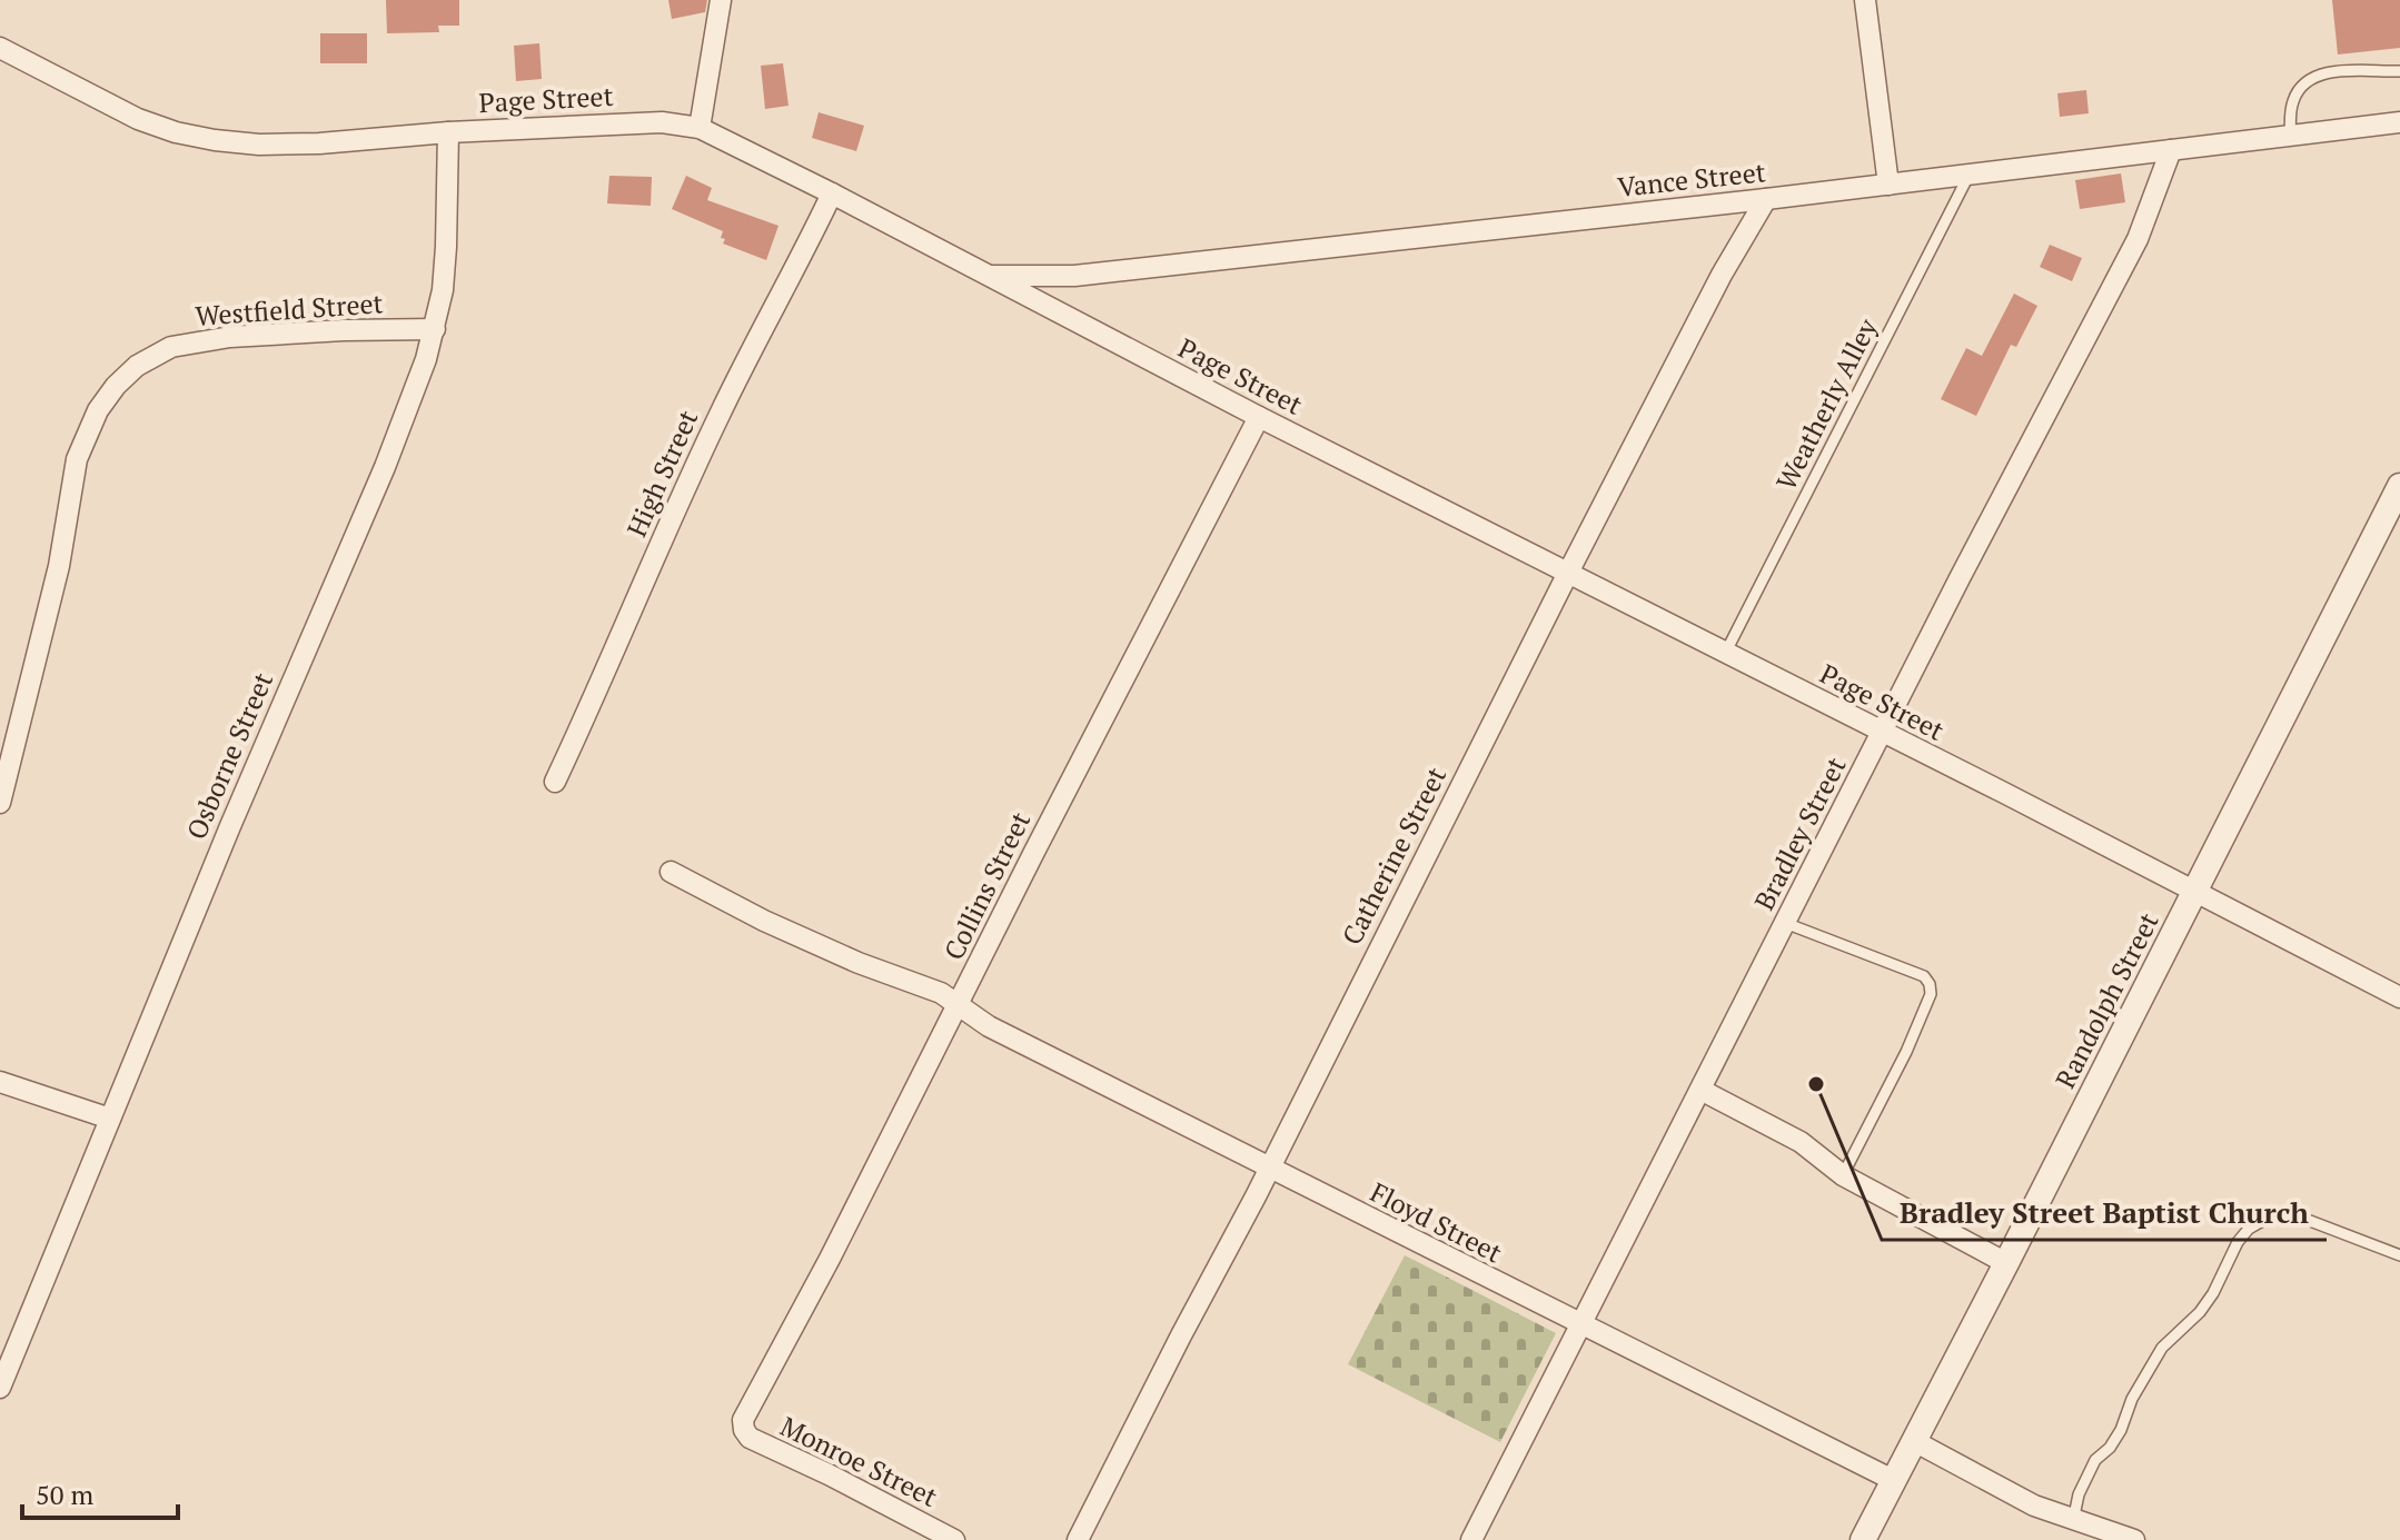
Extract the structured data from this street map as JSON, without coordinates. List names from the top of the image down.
{
  "streets": {
    "street": [
      "Page Street",
      "Vance Street",
      "Westfield Street",
      "High Street",
      "Osborne Street",
      "Bradley Street",
      "Catherine Street",
      "Collins Street",
      "Randolph Street",
      "Floyd Street",
      "Monroe Street"
    ],
    "lane": ["Weatherly Alley"]
  },
  "crossings": [
    ["Page Street", "Vance Street"],
    ["Page Street", "Weatherly Alley"],
    ["Page Street", "High Street"],
    ["Page Street", "Osborne Street"],
    ["Page Street", "Bradley Street"],
    ["Page Street", "Catherine Street"],
    ["Page Street", "Collins Street"],
    ["Page Street", "Randolph Street"],
    ["Vance Street", "Weatherly Alley"],
    ["Vance Street", "Bradley Street"],
    ["Vance Street", "Catherine Street"],
    ["Westfield Street", "Osborne Street"],
    ["Bradley Street", "Floyd Street"],
    ["Catherine Street", "Floyd Street"],
    ["Collins Street", "Floyd Street"],
    ["Collins Street", "Monroe Street"],
    ["Randolph Street", "Floyd Street"]
  ],
  "places": ["Bradley Street Baptist Church"],
  "scale_bar": "50 m"
}
